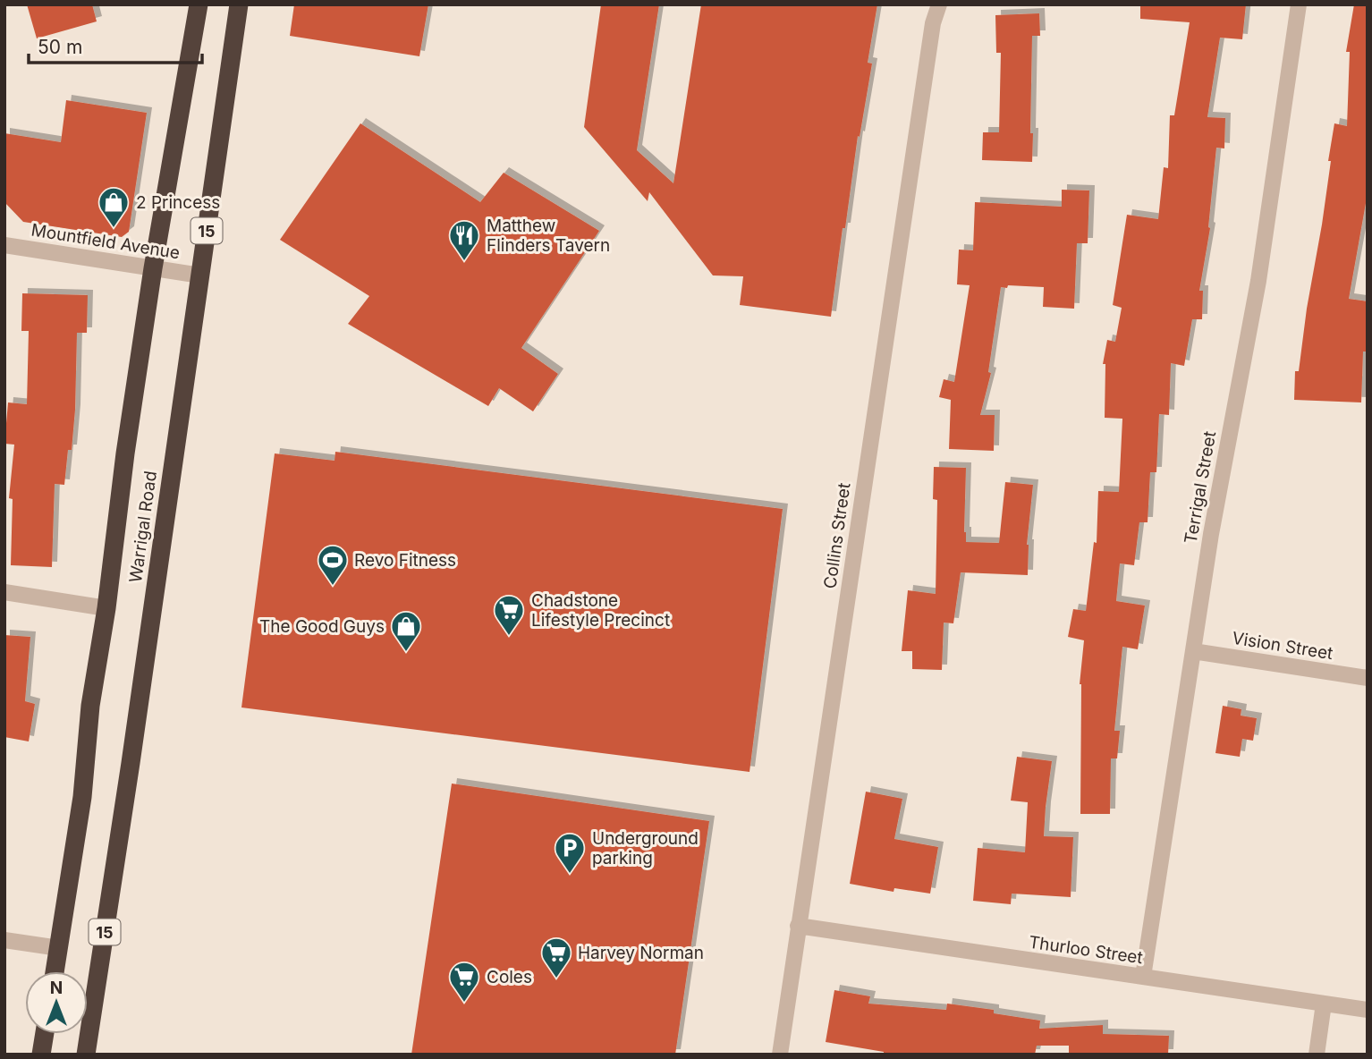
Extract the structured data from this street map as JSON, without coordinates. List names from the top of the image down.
{
  "streets": {
    "highway": ["15", "Warrigal Road"],
    "street": [
      "Mountfield Avenue",
      "Terrigal Street",
      "Collins Street",
      "Vision Street",
      "Thurloo Street"
    ]
  },
  "crossings": [
    ["Mountfield Avenue", "Warrigal Road"],
    ["Terrigal Street", "Vision Street"],
    ["Terrigal Street", "Thurloo Street"],
    ["Collins Street", "Thurloo Street"]
  ],
  "places": {
    "shop": ["2 Princess", "The Good Guys"],
    "restaurant": ["Matthew Flinders Tavern"],
    "sports": ["Revo Fitness"],
    "supermarket": ["Chadstone Lifestyle Precinct", "Harvey Norman", "Coles"],
    "parking": ["Underground parking"]
  },
  "scale_bar": "50 m",
  "north": "top"
}
